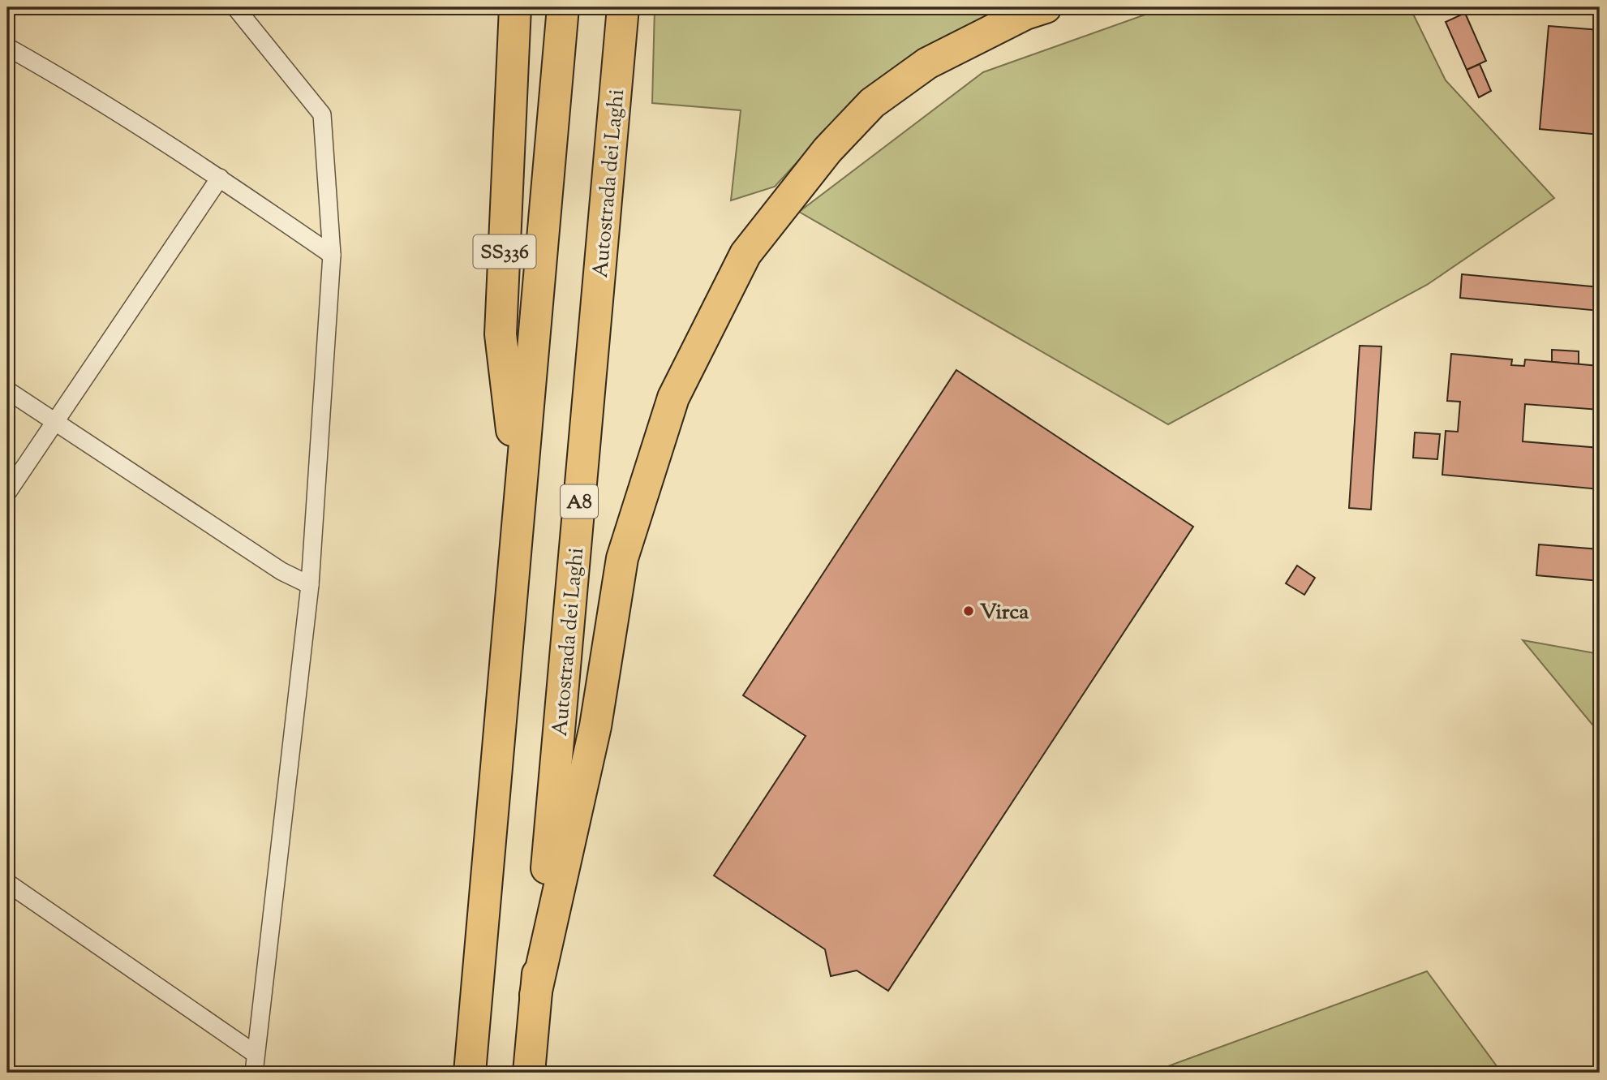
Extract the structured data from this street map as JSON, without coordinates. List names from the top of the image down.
{
  "streets": {
    "highway": ["Autostrada dei Laghi", "SS336", "A8"]
  },
  "places": ["Virca"]
}
